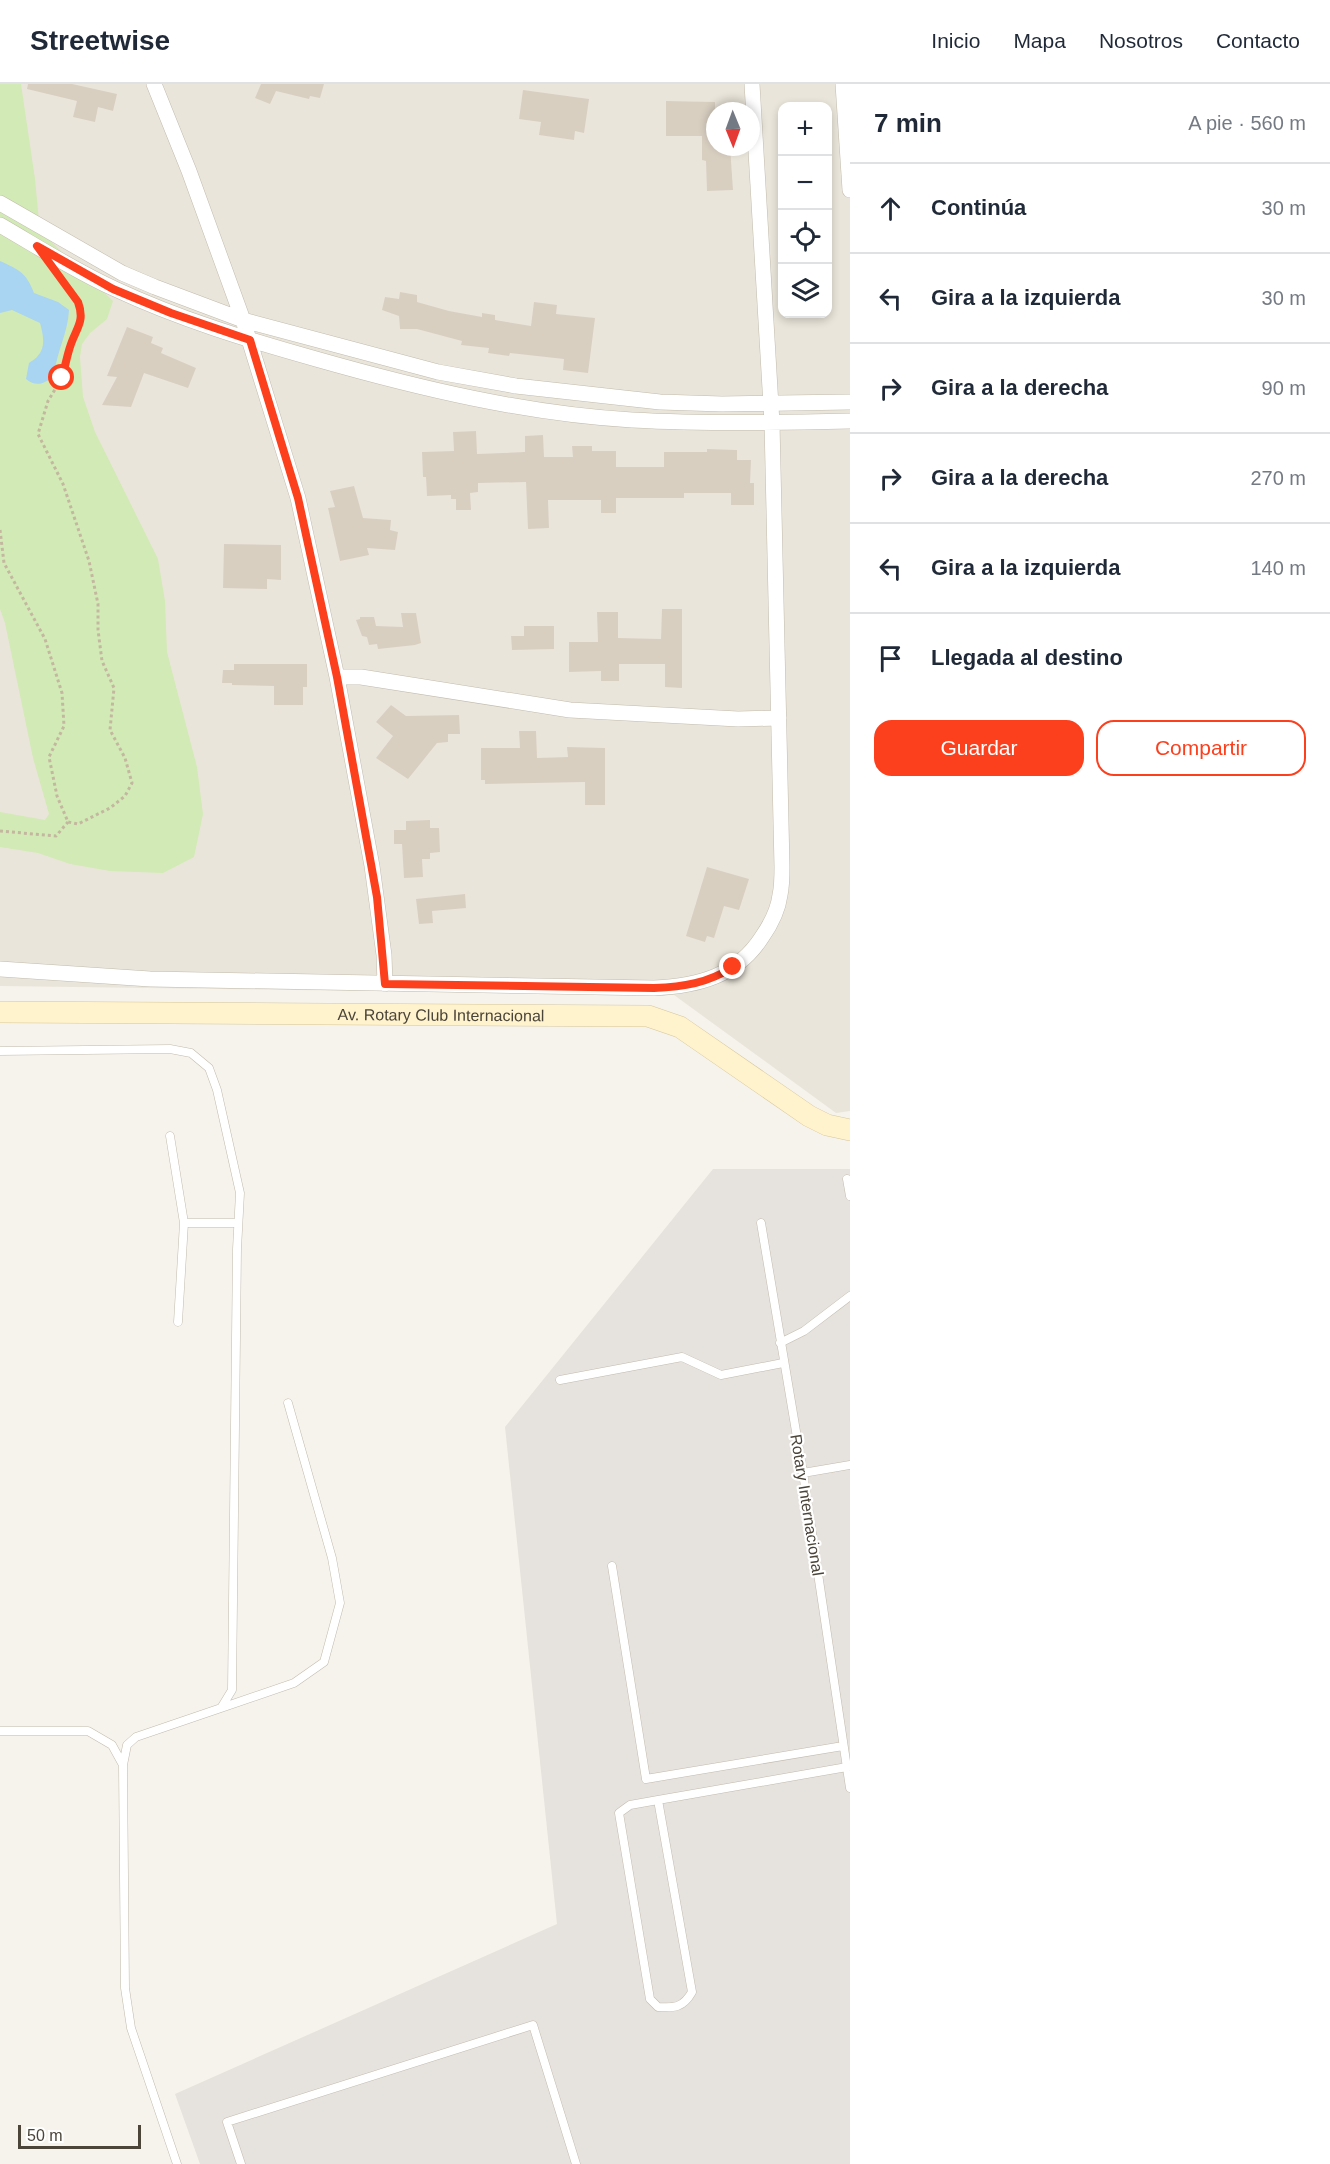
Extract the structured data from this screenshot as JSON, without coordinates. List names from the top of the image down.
{
  "streets": {
    "main road": ["Av. Rotary Club Internacional"],
    "lane": ["Rotary Internacional"]
  },
  "scale_bar": "50 m",
  "north": "bottom",
  "page": {
    "header": "Streetwise",
    "nav": [
      "Inicio",
      "Mapa",
      "Nosotros",
      "Contacto"
    ],
    "heading": ["7 min", "A pie · 560 m"],
    "map_buttons": ["+", "−"],
    "list": [
      ["Continúa", "30 m"],
      ["Gira a la izquierda", "30 m"],
      ["Gira a la derecha", "90 m"],
      ["Gira a la derecha", "270 m"],
      ["Gira a la izquierda", "140 m"],
      "Llegada al destino"
    ],
    "buttons": ["Guardar", "Compartir"],
    "scale": "50 m"
  }
}
